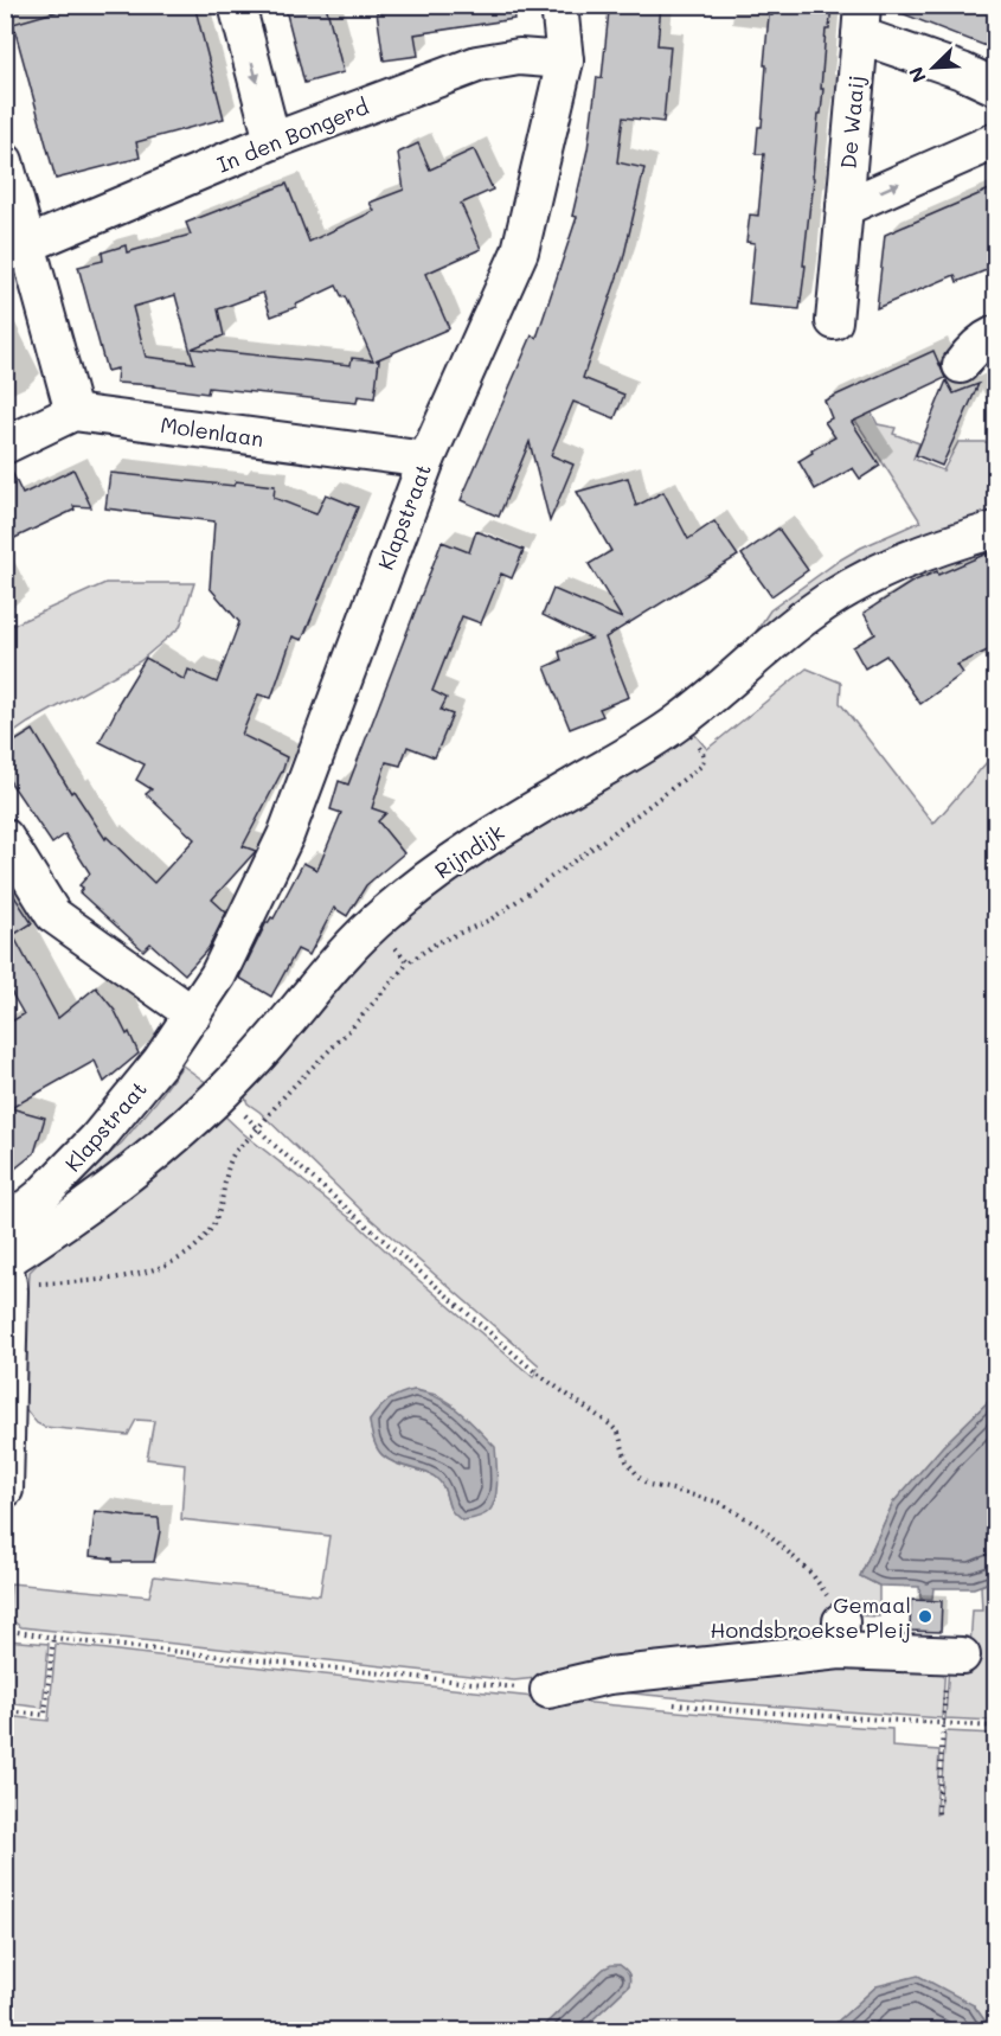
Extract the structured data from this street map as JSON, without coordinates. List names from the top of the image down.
{
  "streets": {
    "street": [
      "De Waaij",
      "In den Bongerd",
      "Molenlaan",
      "Klapstraat",
      "Rijndijk"
    ]
  },
  "crossings": [
    ["In den Bongerd", "Klapstraat"],
    ["Molenlaan", "Klapstraat"]
  ],
  "places": ["Gemaal Hondsbroekse Pleij"],
  "north": "bottom left"
}
